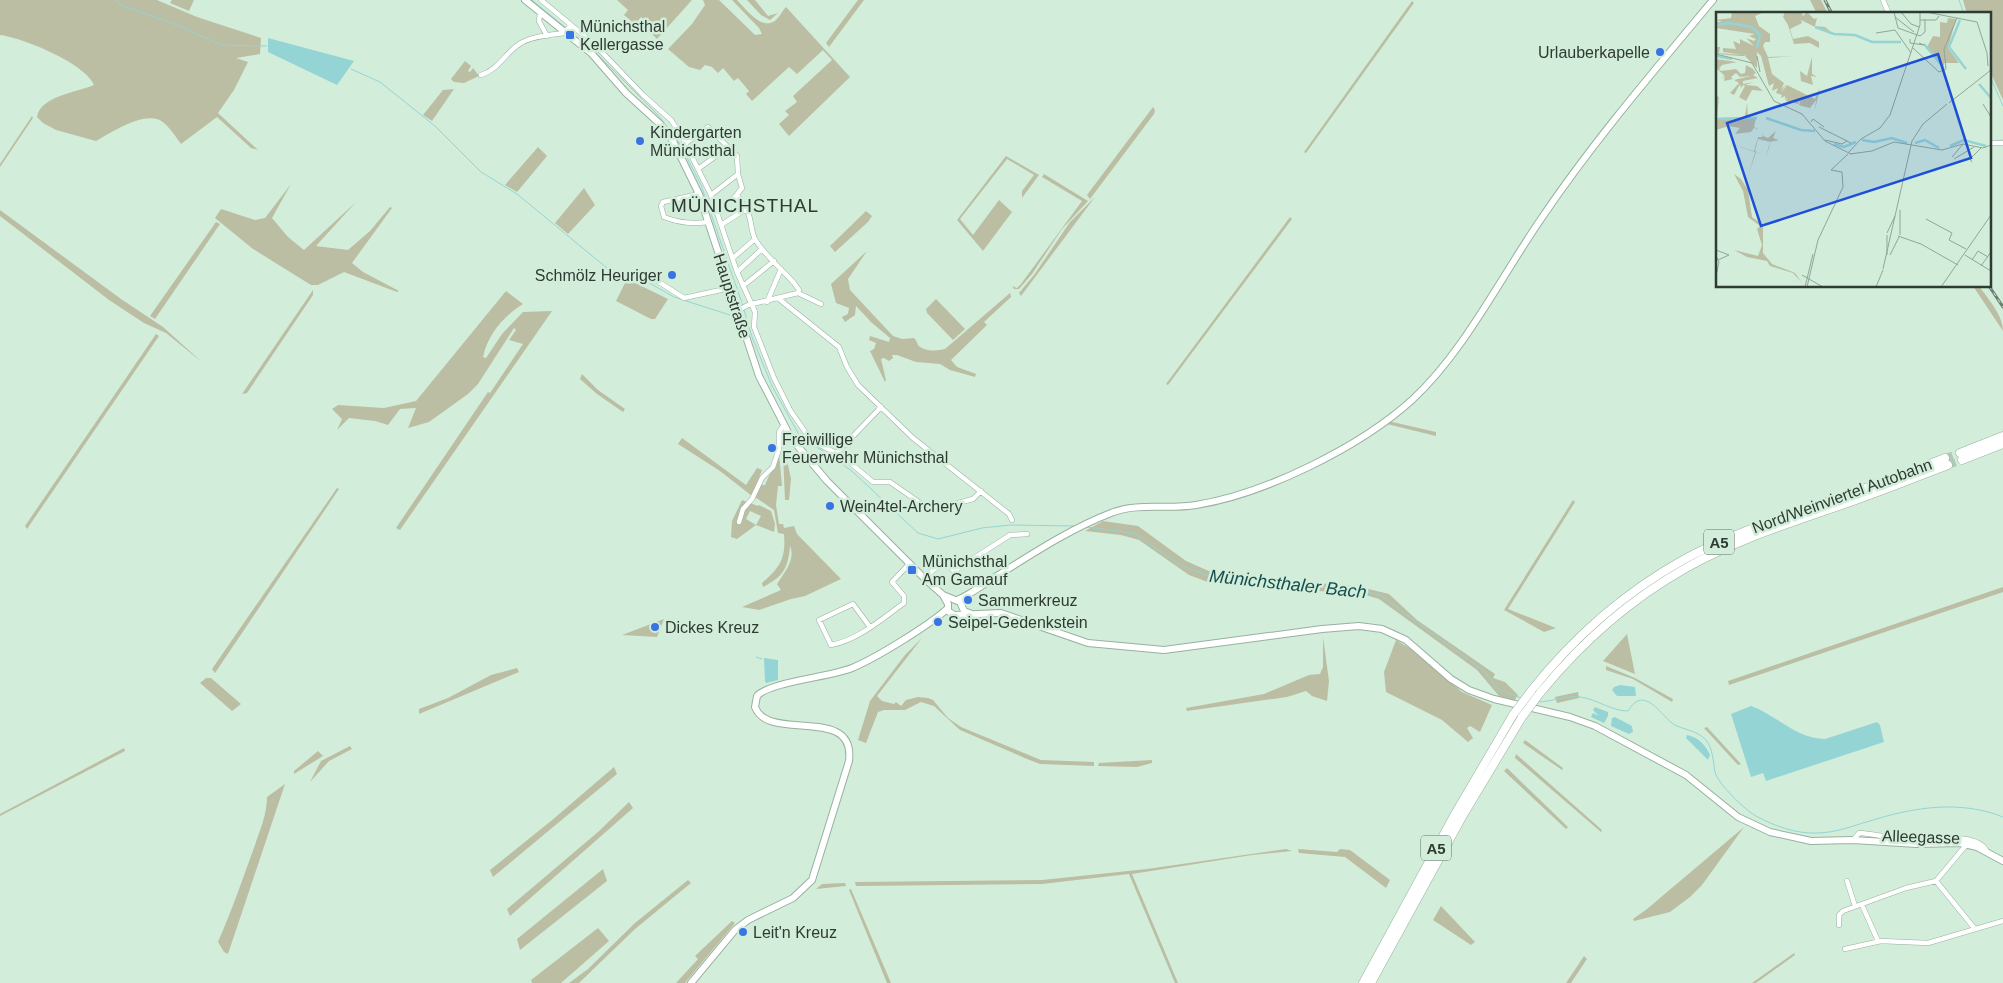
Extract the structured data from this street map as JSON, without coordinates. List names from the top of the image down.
{
  "streets": {
    "highway": ["Nord/Weinviertel Autobahn", "A5"],
    "street": ["Hauptstraße", "Alleegasse"]
  },
  "districts": ["MÜNICHSTHAL"],
  "water": ["Münichsthaler Bach"],
  "places": {
    "transit": ["Münichsthal Kellergasse", "Münichsthal Am Gamauf"],
    "other": [
      "Urlauberkapelle",
      "Kindergarten Münichsthal",
      "Schmölz Heuriger",
      "Freiwillige Feuerwehr Münichsthal",
      "Wein4tel-Archery",
      "Sammerkreuz",
      "Seipel-Gedenkstein",
      "Dickes Kreuz",
      "Leit'n Kreuz"
    ]
  }
}
